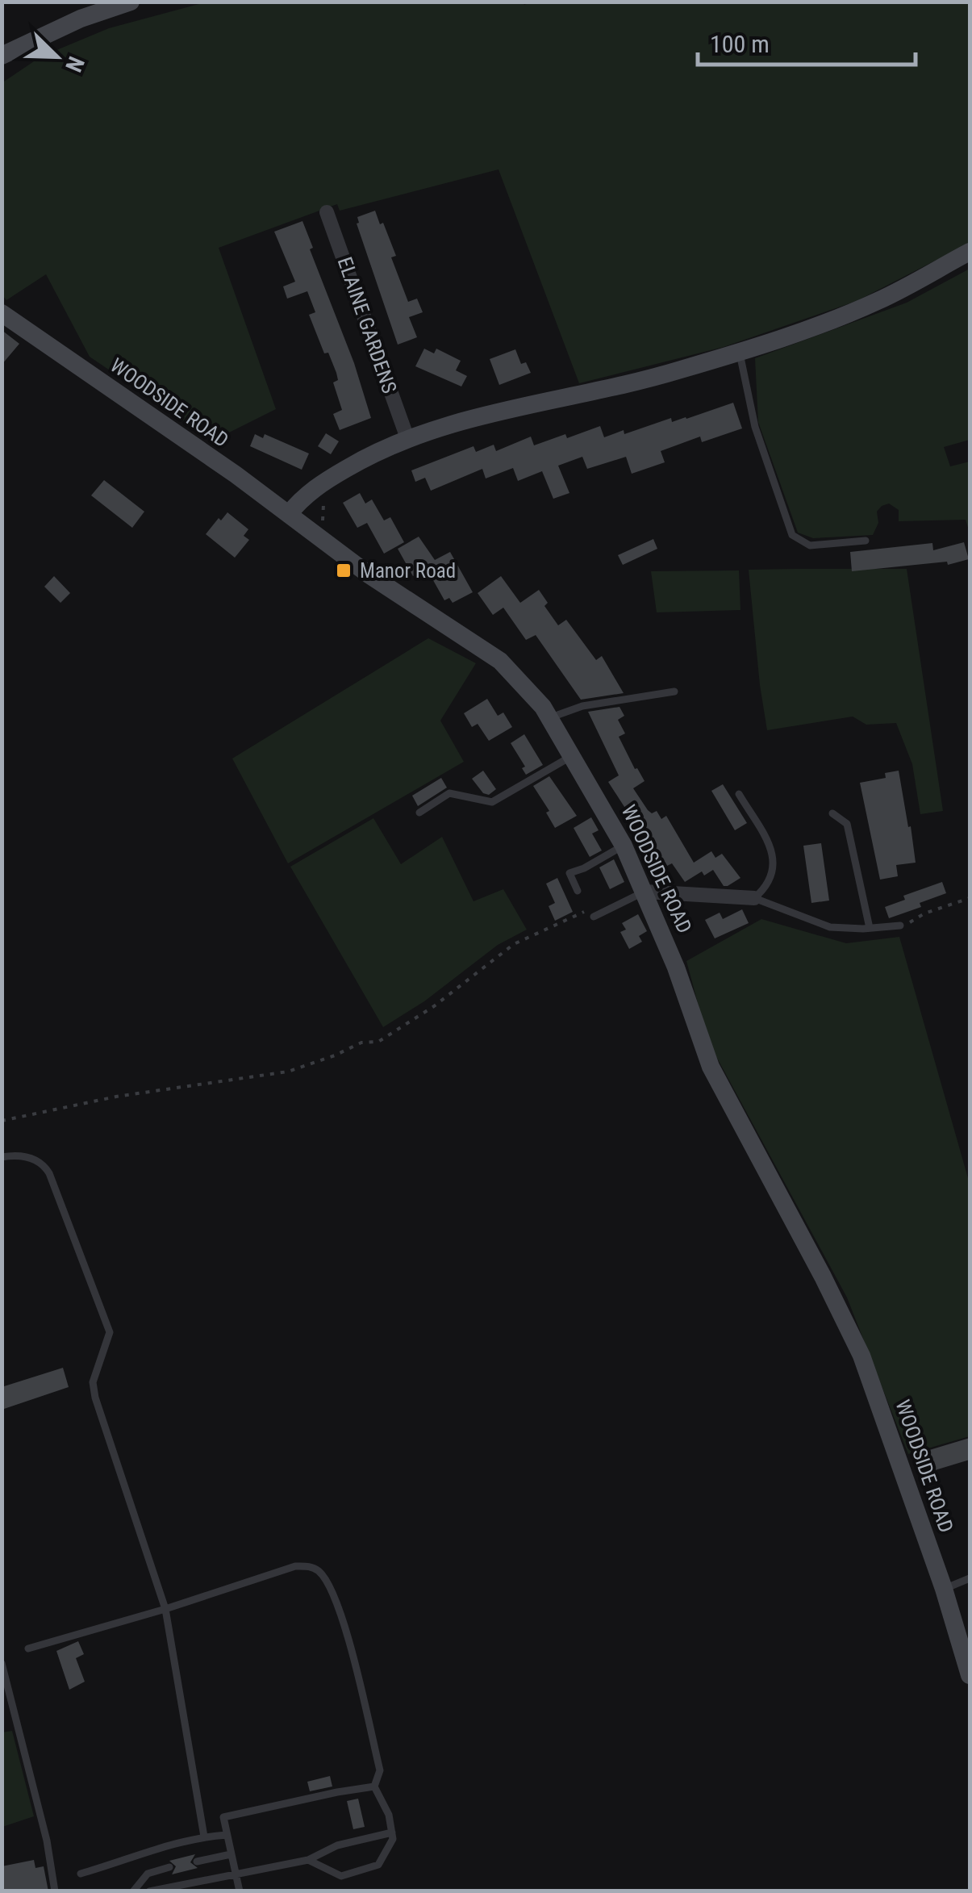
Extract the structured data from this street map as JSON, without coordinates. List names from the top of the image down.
{
  "streets": {
    "street": ["ELAINE GARDENS", "WOODSIDE ROAD"]
  },
  "places": {
    "transit": ["Manor Road"]
  },
  "scale_bar": "100 m",
  "north": "bottom right"
}
